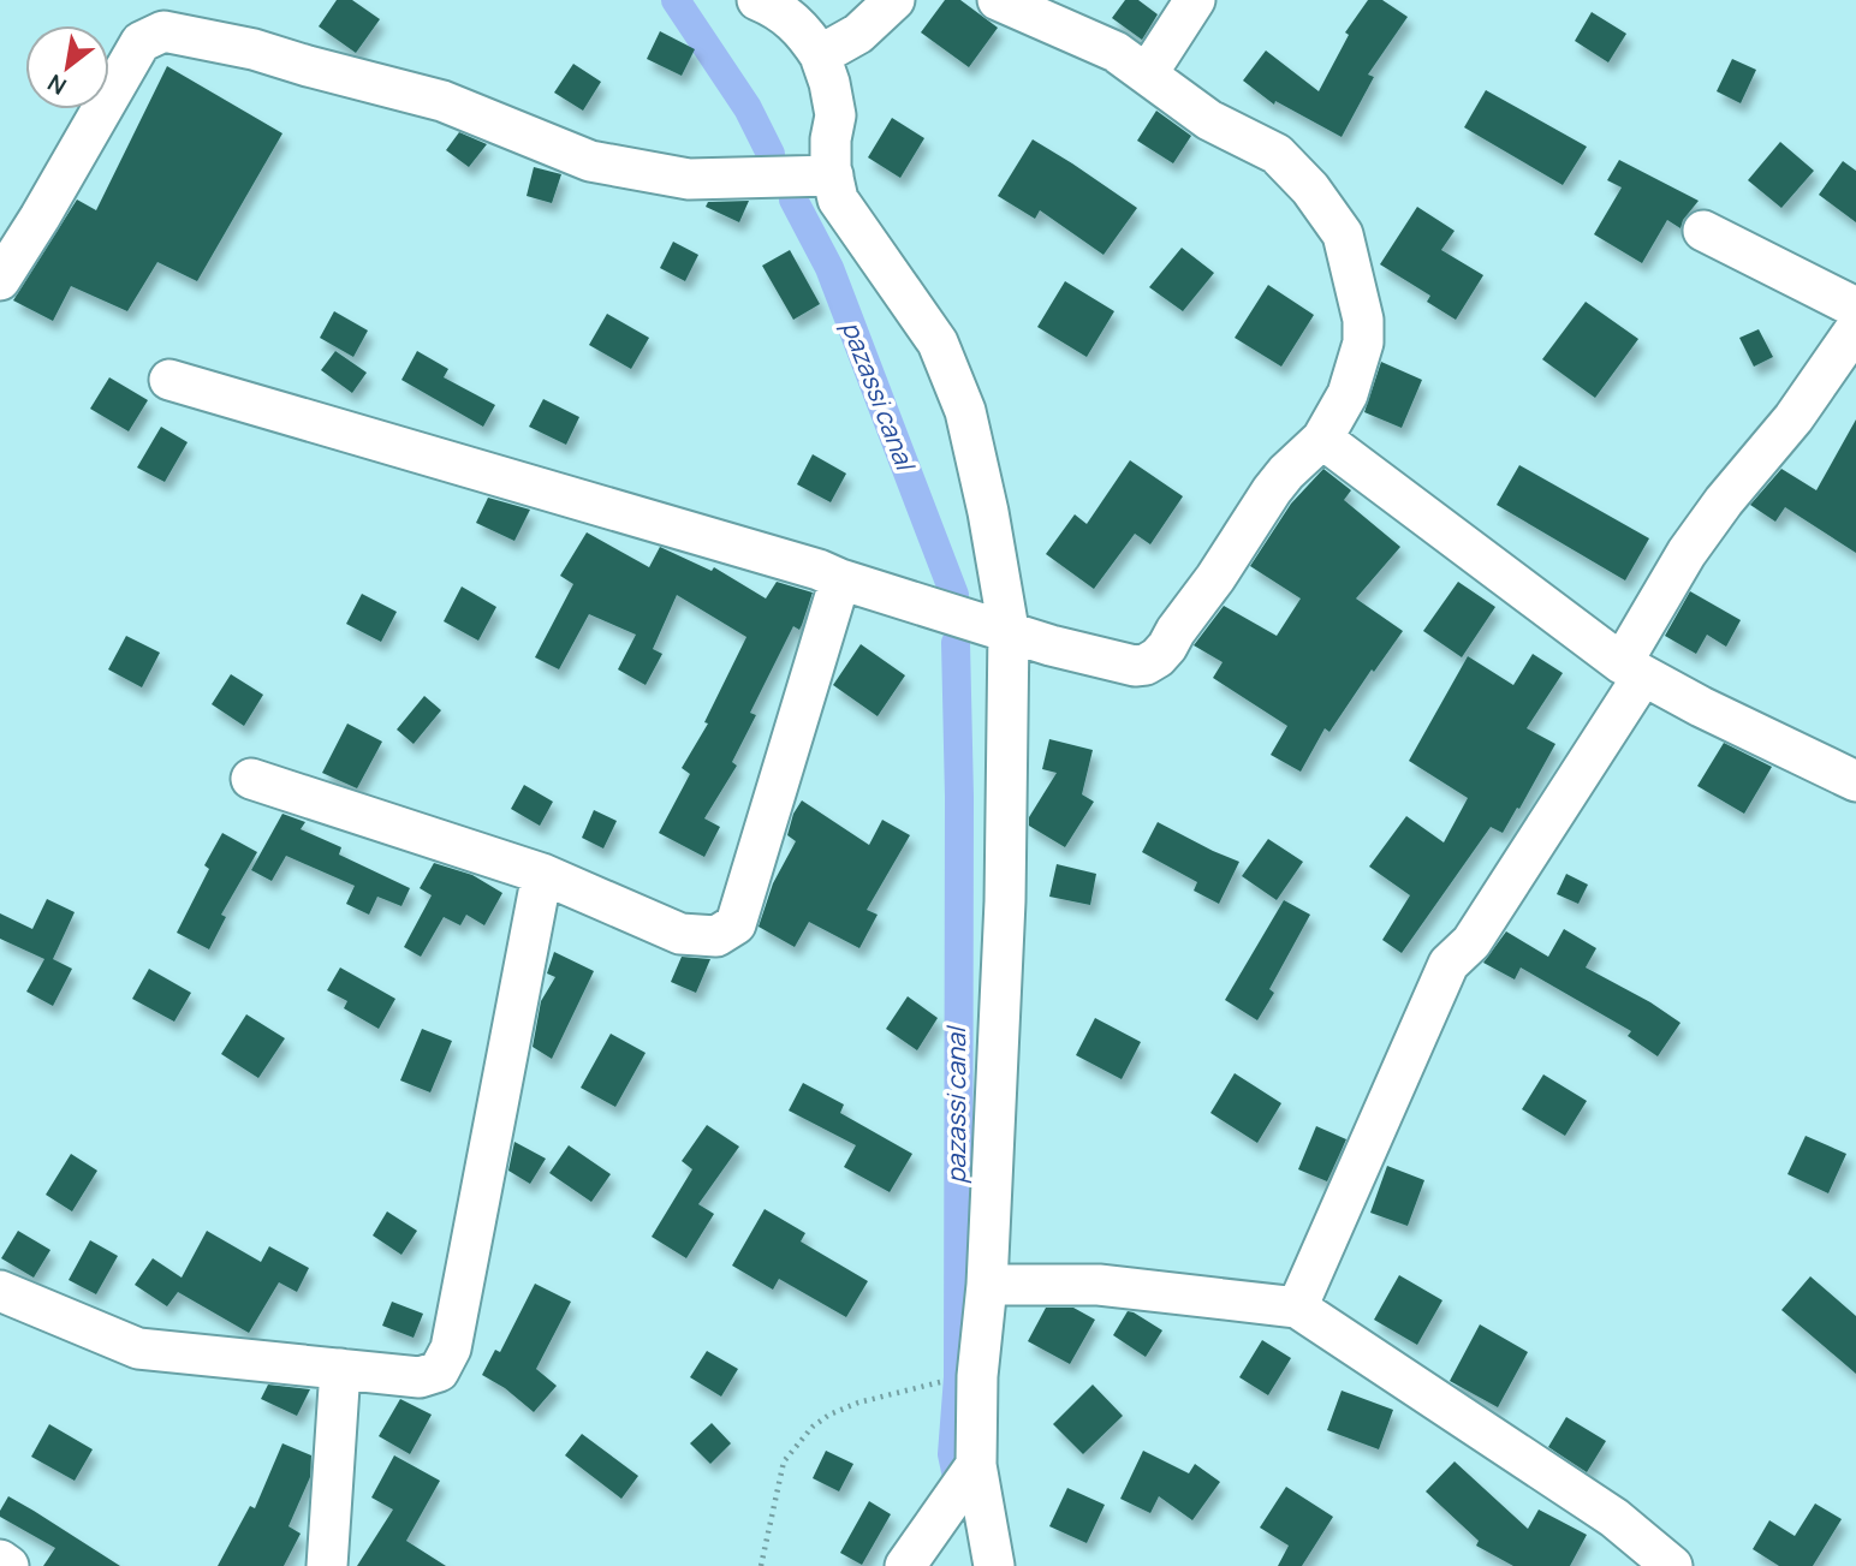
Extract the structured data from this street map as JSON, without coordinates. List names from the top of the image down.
{
  "water": ["pazassi canal"],
  "north": "bottom left"
}
